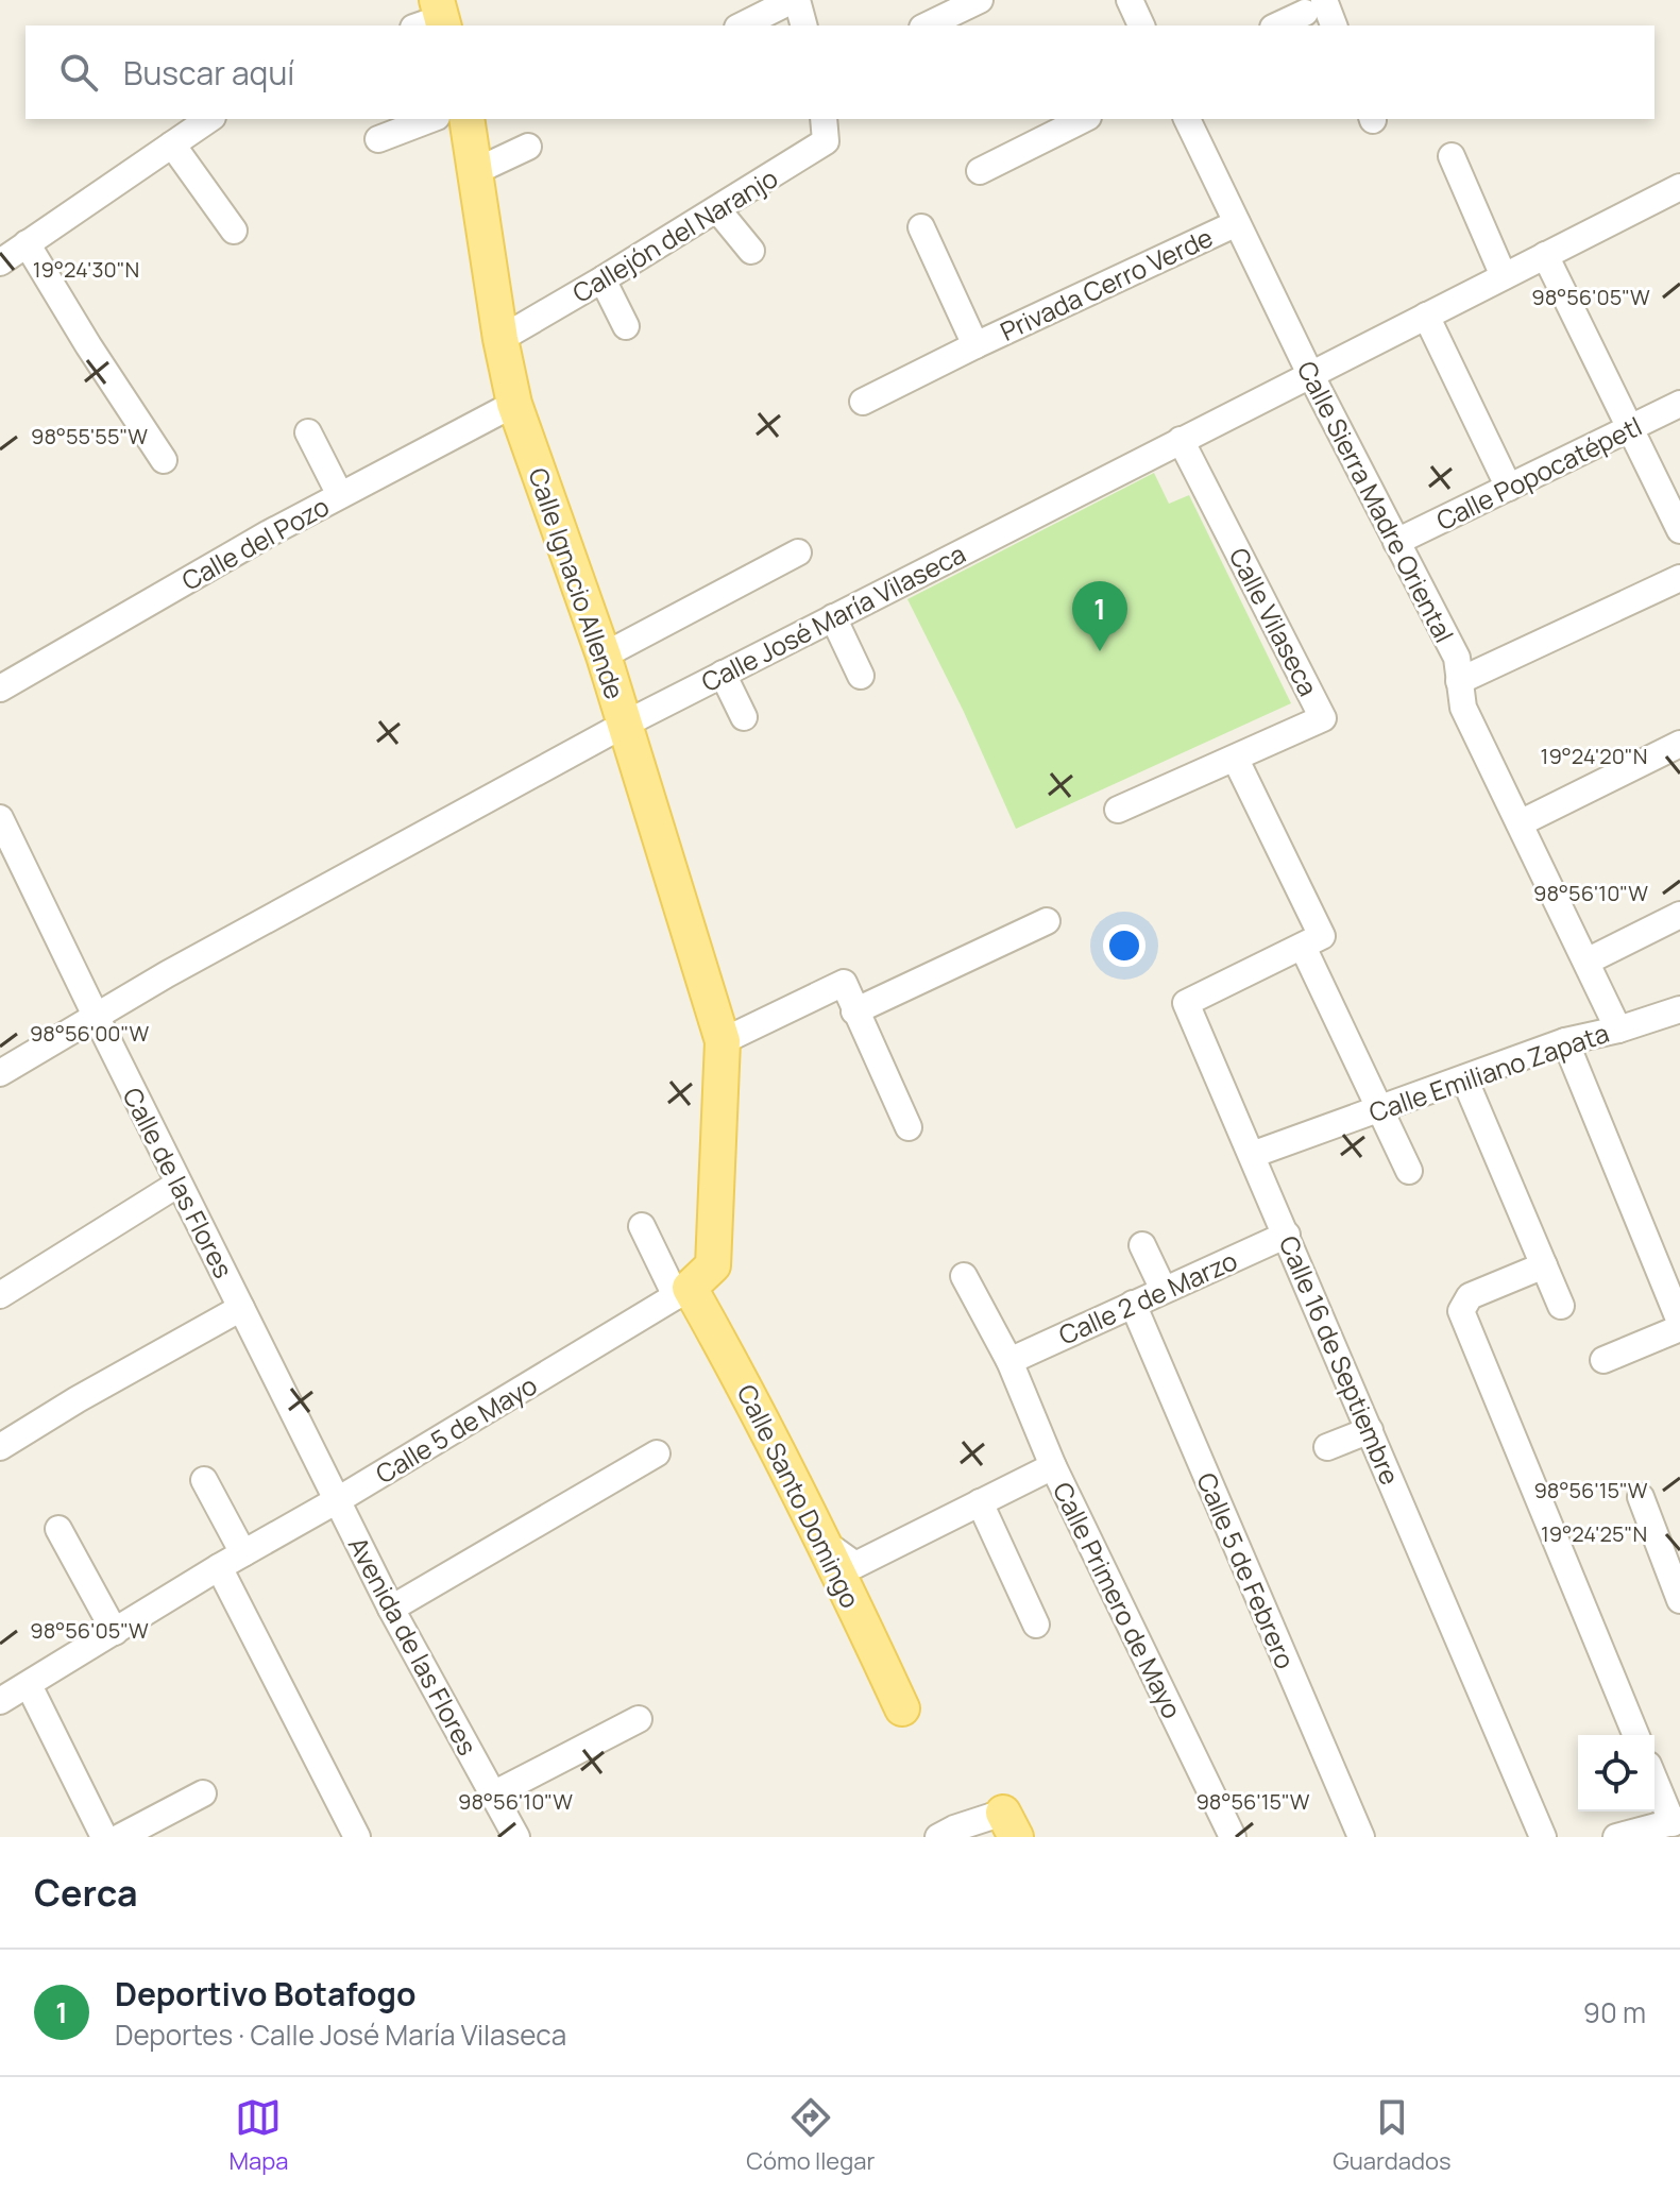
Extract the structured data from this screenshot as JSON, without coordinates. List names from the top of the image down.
{
  "streets": {
    "main road": ["Calle Ignacio Allende", "Calle 5 de Mayo", "Calle Santo Domingo"],
    "street": [
      "Callejón del Naranjo",
      "Privada Cerro Verde",
      "Calle Popocatépetl",
      "Calle Sierra Madre Oriental",
      "Calle del Pozo",
      "Calle José María Vilaseca",
      "Calle Vilaseca",
      "Calle Emiliano Zapata",
      "Calle de las Flores",
      "Calle 2 de Marzo",
      "Calle 16 de Septiembre",
      "Calle 5 de Febrero",
      "Calle Primero de Mayo",
      "Avenida de las Flores"
    ]
  },
  "crossings": [
    ["Callejón del Naranjo", "Calle Ignacio Allende"],
    ["Privada Cerro Verde", "Calle Sierra Madre Oriental"],
    ["Calle Popocatépetl", "Calle Sierra Madre Oriental"],
    ["Calle Sierra Madre Oriental", "Calle José María Vilaseca"],
    ["Calle Sierra Madre Oriental", "Calle Emiliano Zapata"],
    ["Calle del Pozo", "Calle Ignacio Allende"],
    ["Calle Ignacio Allende", "Calle José María Vilaseca"],
    ["Calle Ignacio Allende", "Calle 5 de Mayo"],
    ["Calle José María Vilaseca", "Calle Vilaseca"],
    ["Calle José María Vilaseca", "Calle de las Flores"],
    ["Calle Emiliano Zapata", "Calle 16 de Septiembre"],
    ["Calle de las Flores", "Calle 5 de Mayo"],
    ["Calle de las Flores", "Avenida de las Flores"],
    ["Calle 2 de Marzo", "Calle 16 de Septiembre"],
    ["Calle 2 de Marzo", "Calle 5 de Febrero"],
    ["Calle 2 de Marzo", "Calle Primero de Mayo"],
    ["Calle 5 de Mayo", "Calle Santo Domingo"],
    ["Calle 5 de Mayo", "Avenida de las Flores"]
  ],
  "page": {
    "search": "Buscar aquí",
    "pins": "1",
    "heading": "Cerca",
    "list": [
      {
        "mark": "1",
        "name": "Deportivo Botafogo",
        "note": "Deportes · Calle José María Vilaseca",
        "value": "90 m"
      }
    ],
    "nav": ["Mapa", "Cómo llegar", "Guardados"]
  },
  "coordinates": [
    "19°24'30\"N",
    "98°56'05\"W",
    "98°55'55\"W",
    "19°24'20\"N",
    "98°56'10\"W",
    "98°56'00\"W",
    "98°56'15\"W",
    "19°24'25\"N"
  ]
}
